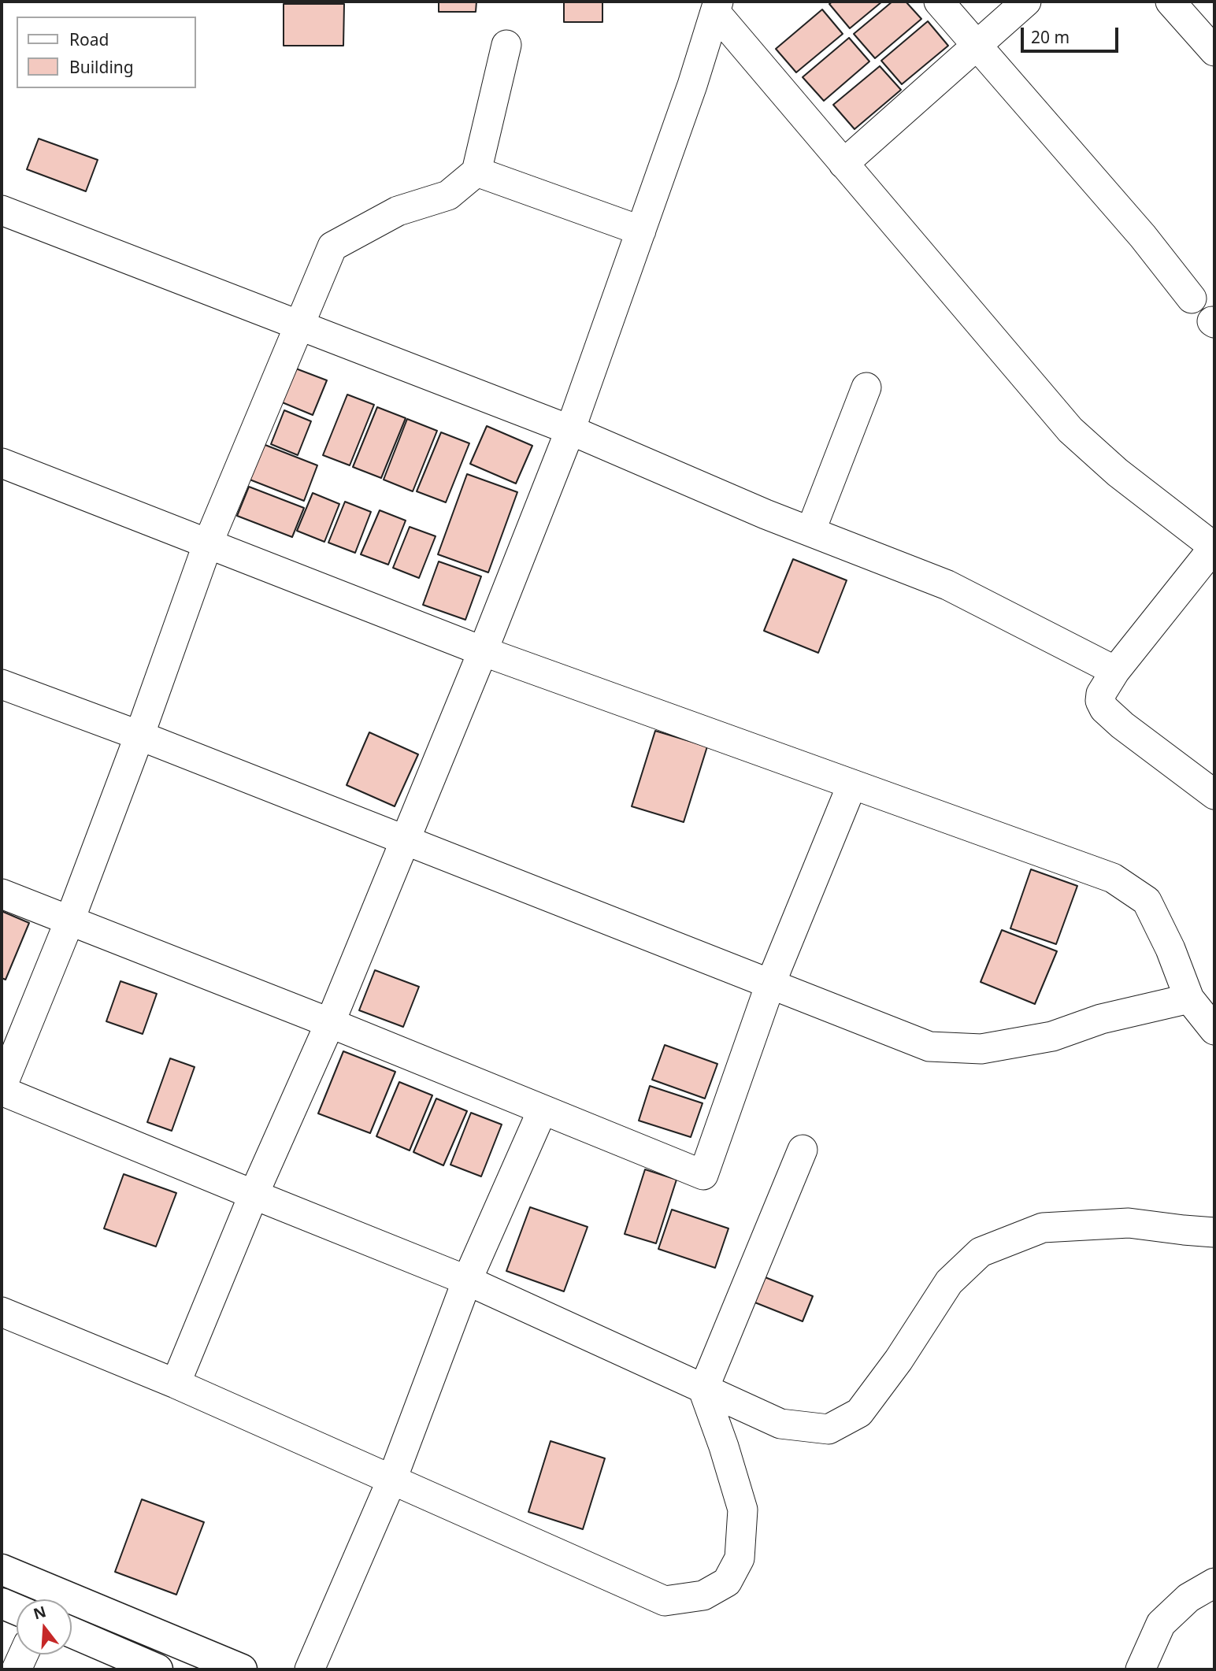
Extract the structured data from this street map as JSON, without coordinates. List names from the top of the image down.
{
  "legend": ["Road", "Building"],
  "scale_bar": "20 m",
  "north": "top"
}
